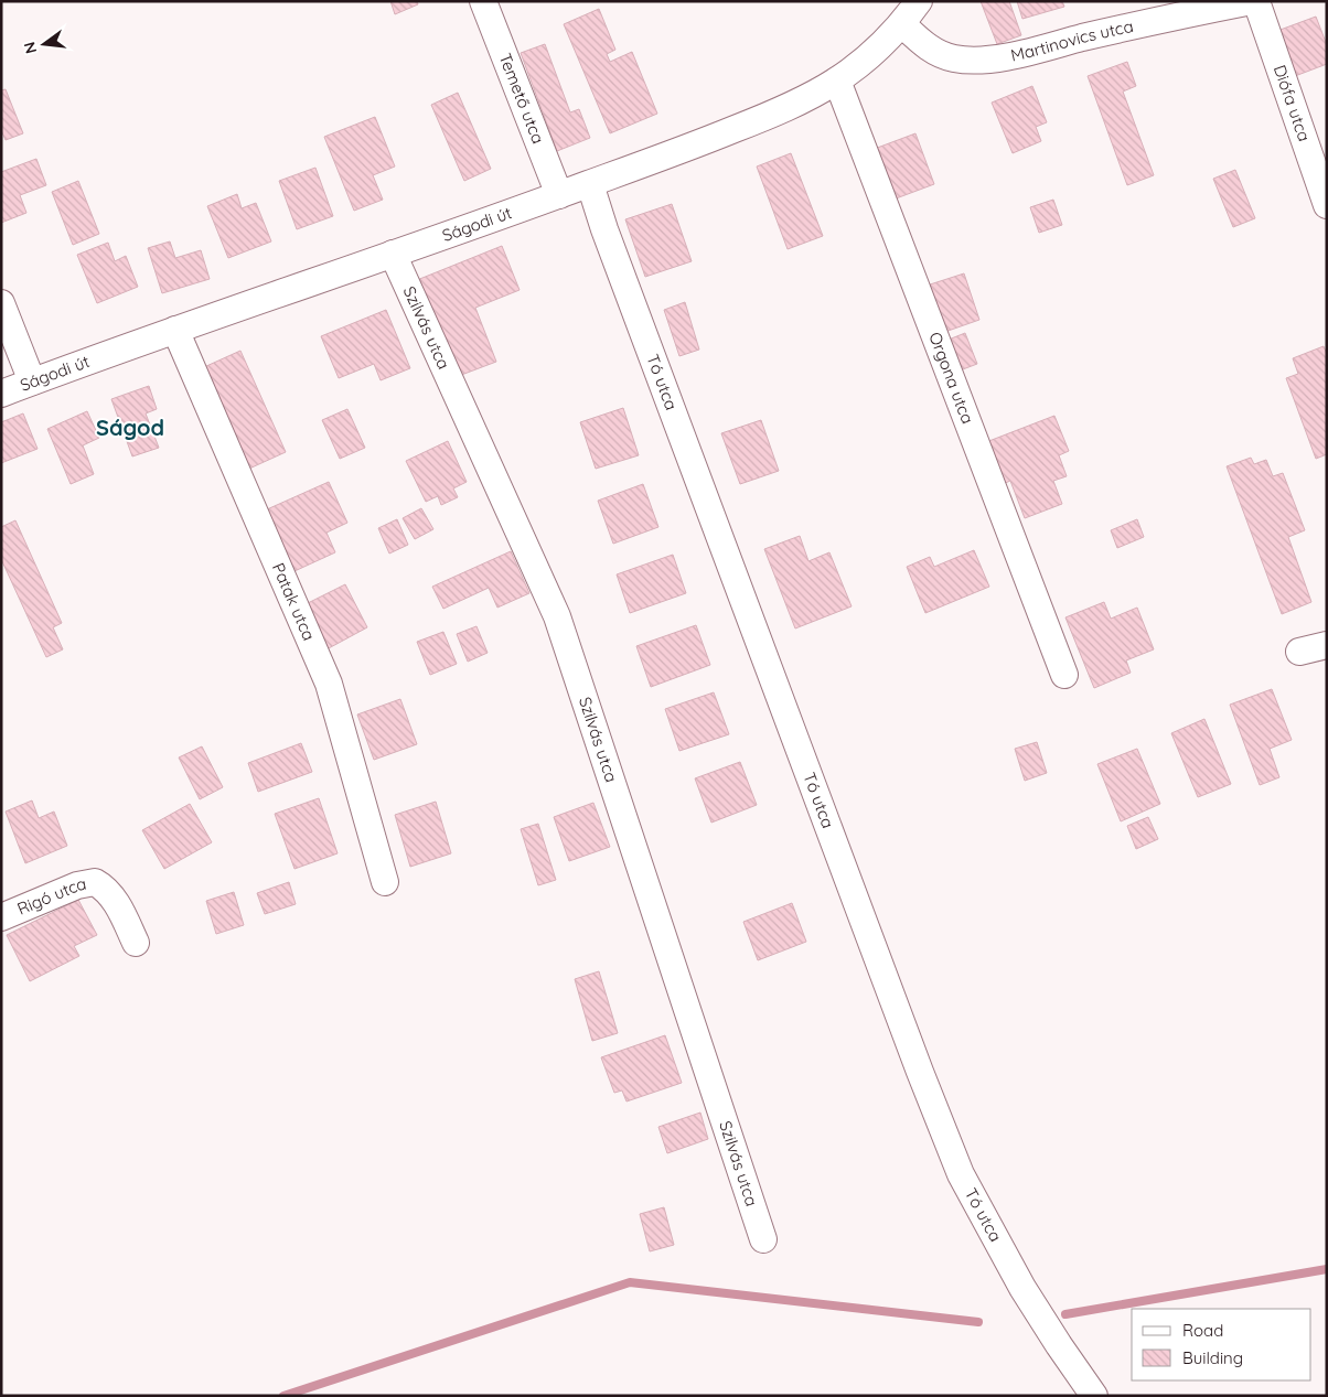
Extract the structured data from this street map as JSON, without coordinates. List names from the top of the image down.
{
  "streets": {
    "street": [
      "Martinovics utca",
      "Temető utca",
      "Diófa utca",
      "Ságodi út",
      "Szilvás utca",
      "Orgona utca",
      "Tó utca",
      "Patak utca",
      "Rigó utca"
    ]
  },
  "crossings": [
    ["Martinovics utca", "Diófa utca"],
    ["Martinovics utca", "Ságodi út"],
    ["Temető utca", "Ságodi út"],
    ["Ságodi út", "Szilvás utca"],
    ["Ságodi út", "Orgona utca"],
    ["Ságodi út", "Tó utca"],
    ["Ságodi út", "Patak utca"]
  ],
  "districts": ["Ságod"],
  "legend": ["Road", "Building"],
  "north": "left"
}
